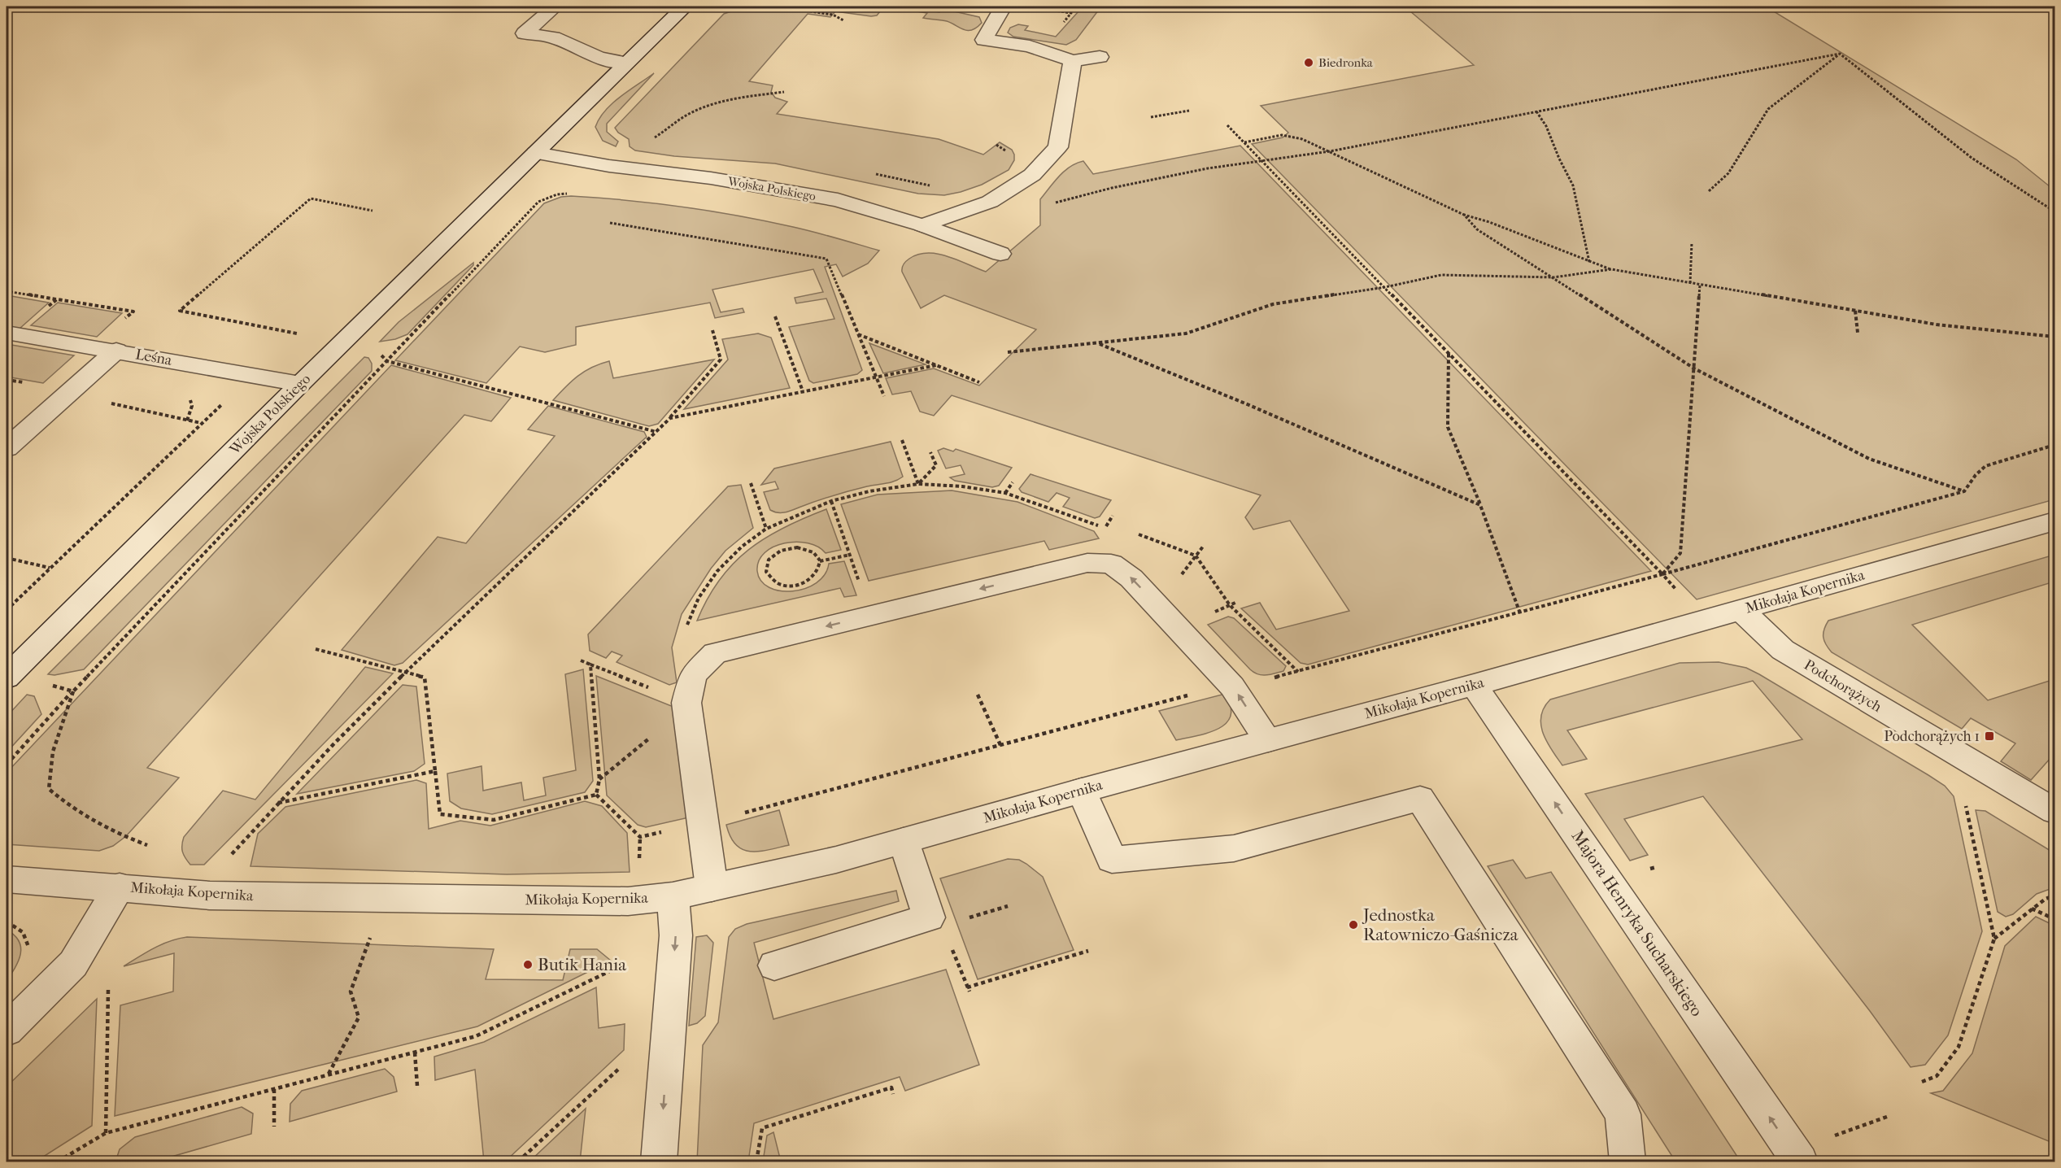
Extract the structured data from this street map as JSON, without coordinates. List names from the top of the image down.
{
  "streets": {
    "street": [
      "Wojska Polskiego",
      "Leśna",
      "Mikołaja Kopernika",
      "Podchorążych",
      "Majora Henryka Sucharskiego"
    ]
  },
  "crossings": [
    ["Wojska Polskiego", "Leśna"],
    ["Mikołaja Kopernika", "Podchorążych"],
    ["Mikołaja Kopernika", "Majora Henryka Sucharskiego"]
  ],
  "one_way": ["Majora Henryka Sucharskiego"],
  "places": {
    "other": ["Biedronka", "Jednostka Ratowniczo-Gaśnicza", "Butik Hania"],
    "transit": ["Podchorążych 1"]
  }
}
